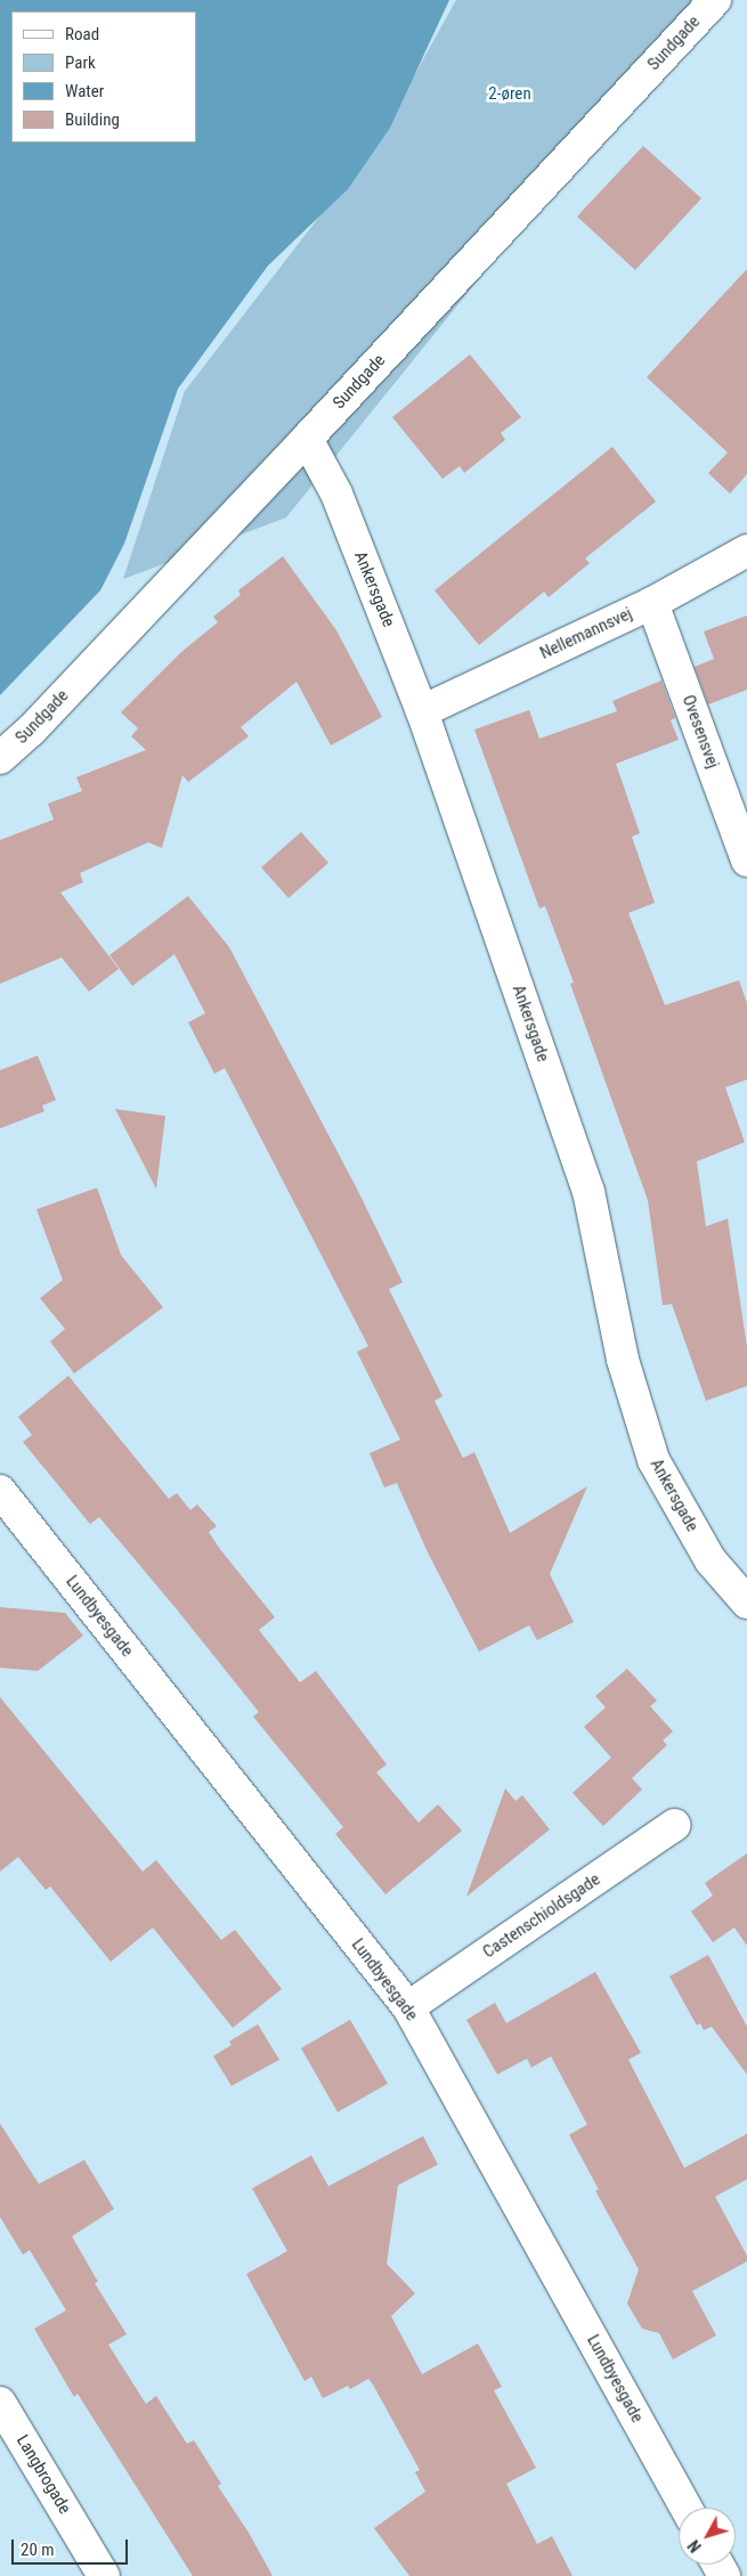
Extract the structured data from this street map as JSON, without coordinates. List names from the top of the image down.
{
  "streets": {
    "street": [
      "Sundgade",
      "Ankersgade",
      "Nellemannsvej",
      "Ovesensvej",
      "Lundbyesgade",
      "Castenschioldsgade",
      "Langbrogade"
    ]
  },
  "crossings": [
    ["Sundgade", "Ankersgade"],
    ["Ankersgade", "Nellemannsvej"],
    ["Nellemannsvej", "Ovesensvej"],
    ["Lundbyesgade", "Castenschioldsgade"]
  ],
  "parks": ["2-øren"],
  "legend": [
    "Road",
    "Park",
    "Water",
    "Building"
  ],
  "scale_bar": "20 m",
  "north": "bottom left"
}
